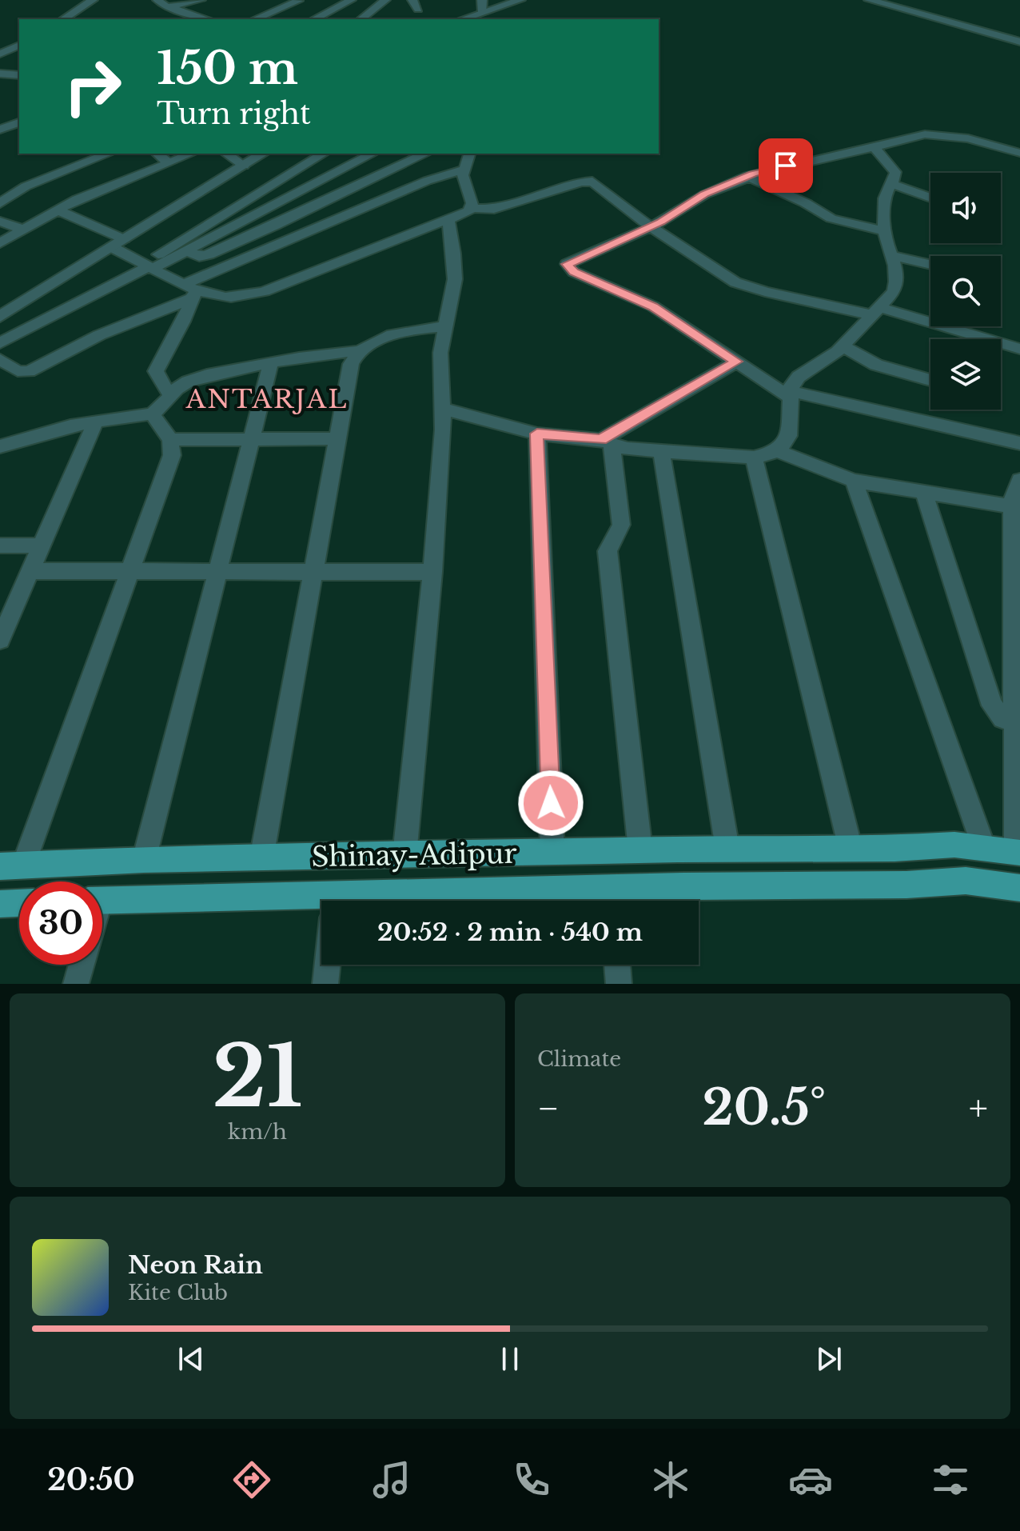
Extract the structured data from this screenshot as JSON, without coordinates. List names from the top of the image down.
{
  "streets": {
    "main road": ["Shinay-Adipur"]
  },
  "districts": ["ANTARJAL"],
  "page": {
    "turn": ["150 m", "Turn right"],
    "limit": "30",
    "trip": "20:52 · 2 min · 540 m",
    "tile": [
      ["21", "km/h"],
      "Climate"
    ],
    "heat": ["−", "20.5°", "+"],
    "song": ["Neon Rain", "Kite Club"],
    "tabs": "20:50"
  }
}
